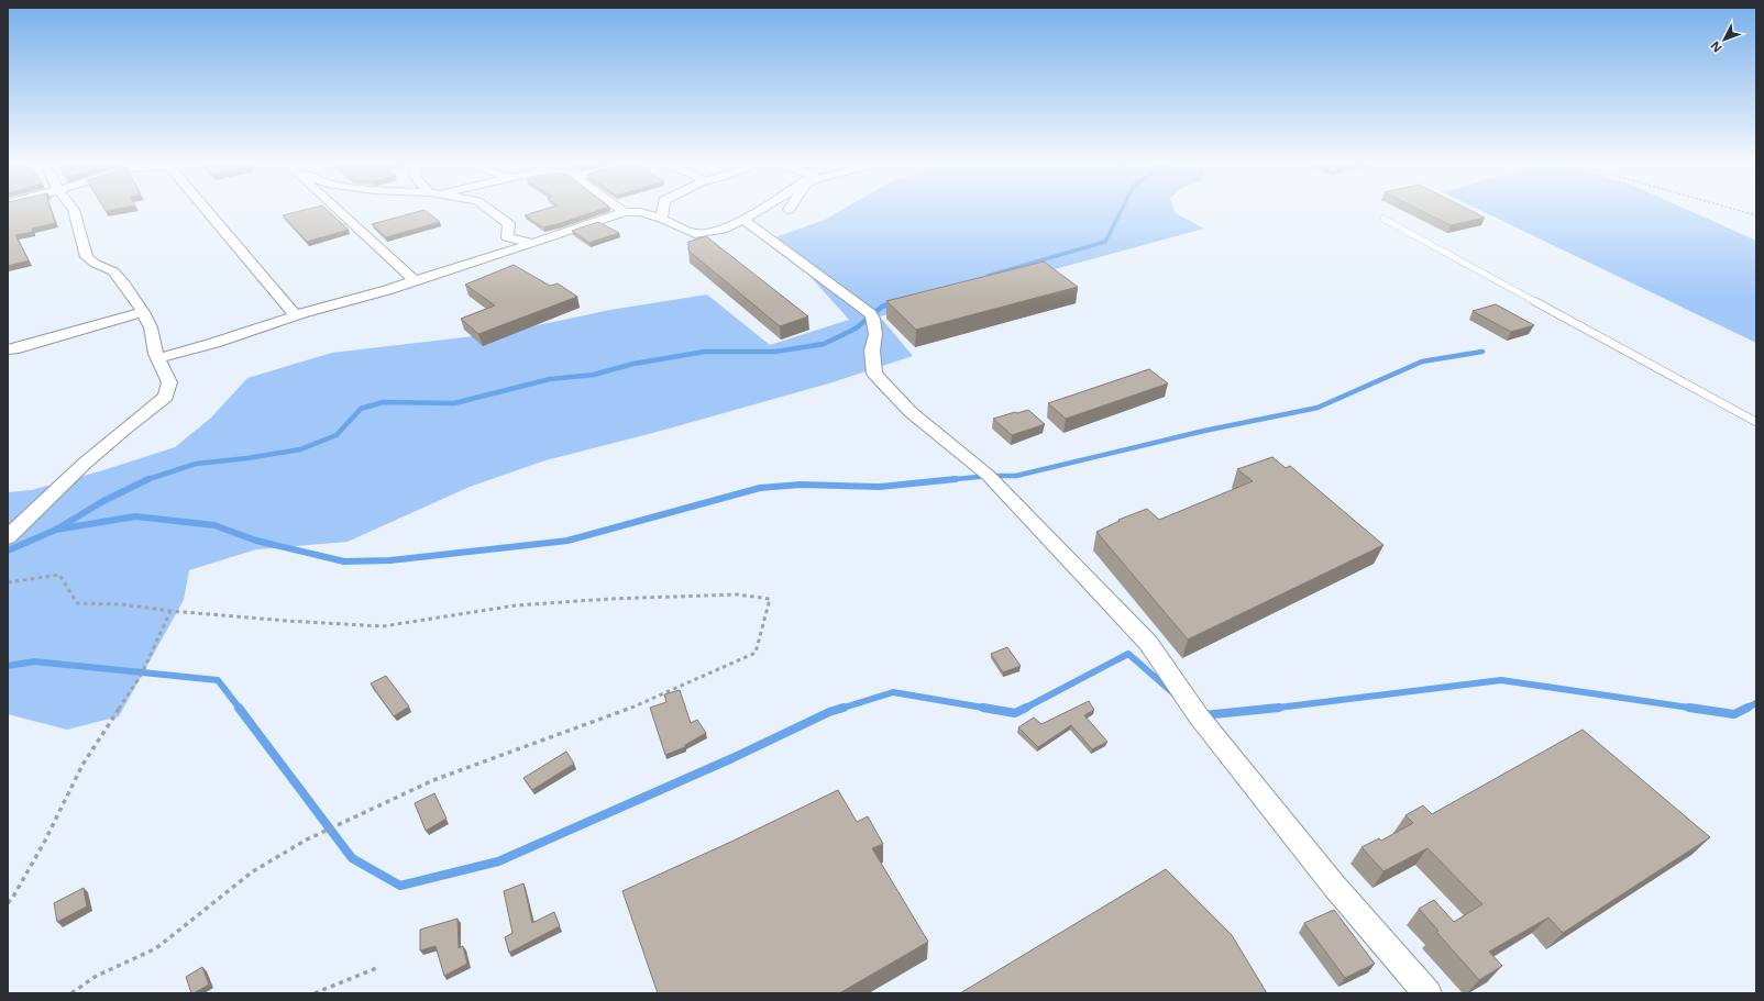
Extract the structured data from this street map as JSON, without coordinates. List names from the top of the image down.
{
  "north": "bottom left"
}
